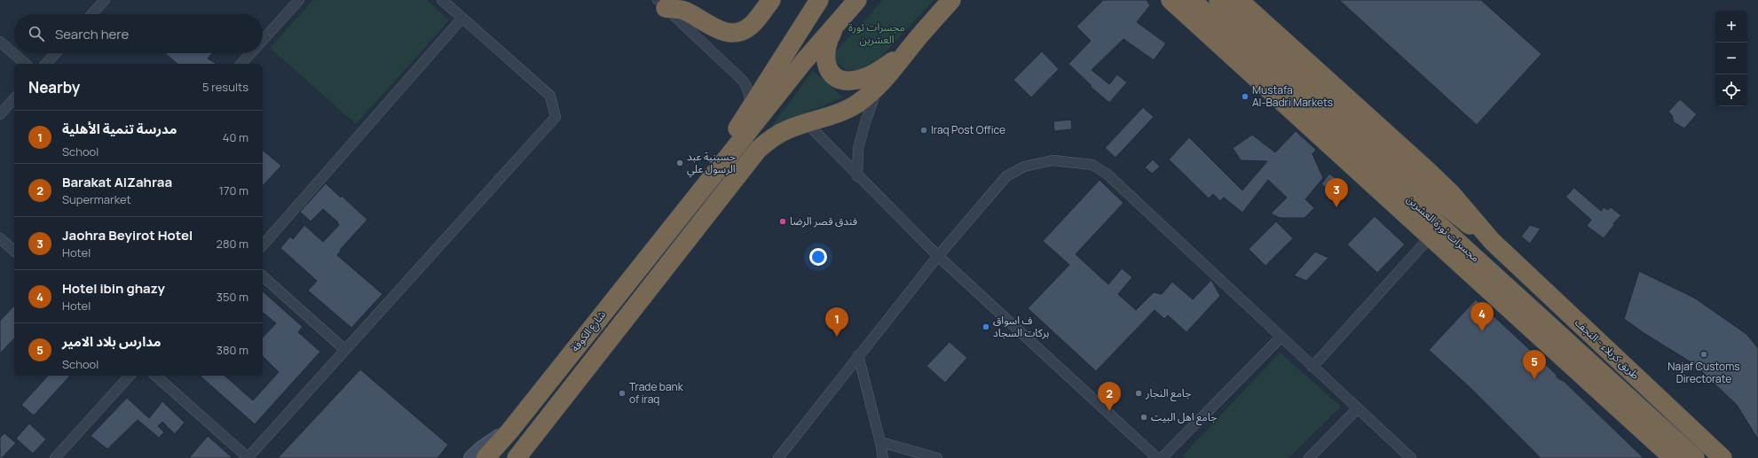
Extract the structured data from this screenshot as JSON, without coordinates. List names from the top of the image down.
{
  "streets": {
    "highway": ["مجسرات ثورة العشرين", "شارع الكوفة", "طريق کربلاء - النجف"]
  },
  "crossings": [
    ["مجسرات ثورة العشرين", "طريق کربلاء - النجف"]
  ],
  "parks": ["مجسرات ثورة العشرين"],
  "places": [
    "Mustafa Al-Badri Markets",
    "Iraq Post Office",
    "حسينية عبد الرسول علي",
    "فندق قصر الرضا",
    "ف اسواق بركات السجاد",
    "Najaf Customs Directorate",
    "Trade bank of iraq",
    "جامع النجار",
    "جامع اهل البيت"
  ],
  "page": {
    "map_buttons": ["+", "−"],
    "search": "Search here",
    "heading": ["Nearby", "5 results"],
    "list": [
      {
        "mark": "1",
        "name": "مدرسة تنمية الأهلية",
        "note": "School",
        "value": "40 m"
      },
      {
        "mark": "2",
        "name": "Barakat AlZahraa",
        "note": "Supermarket",
        "value": "170 m"
      },
      {
        "mark": "3",
        "name": "Jaohra Beyirot Hotel",
        "note": "Hotel",
        "value": "280 m"
      },
      {
        "mark": "4",
        "name": "Hotel ibin ghazy",
        "note": "Hotel",
        "value": "350 m"
      },
      {
        "mark": "5",
        "name": "مدارس بلاد الامير",
        "note": "School",
        "value": "380 m"
      }
    ],
    "pins": [
      "3",
      "4",
      "1",
      "5",
      "2"
    ]
  }
}
